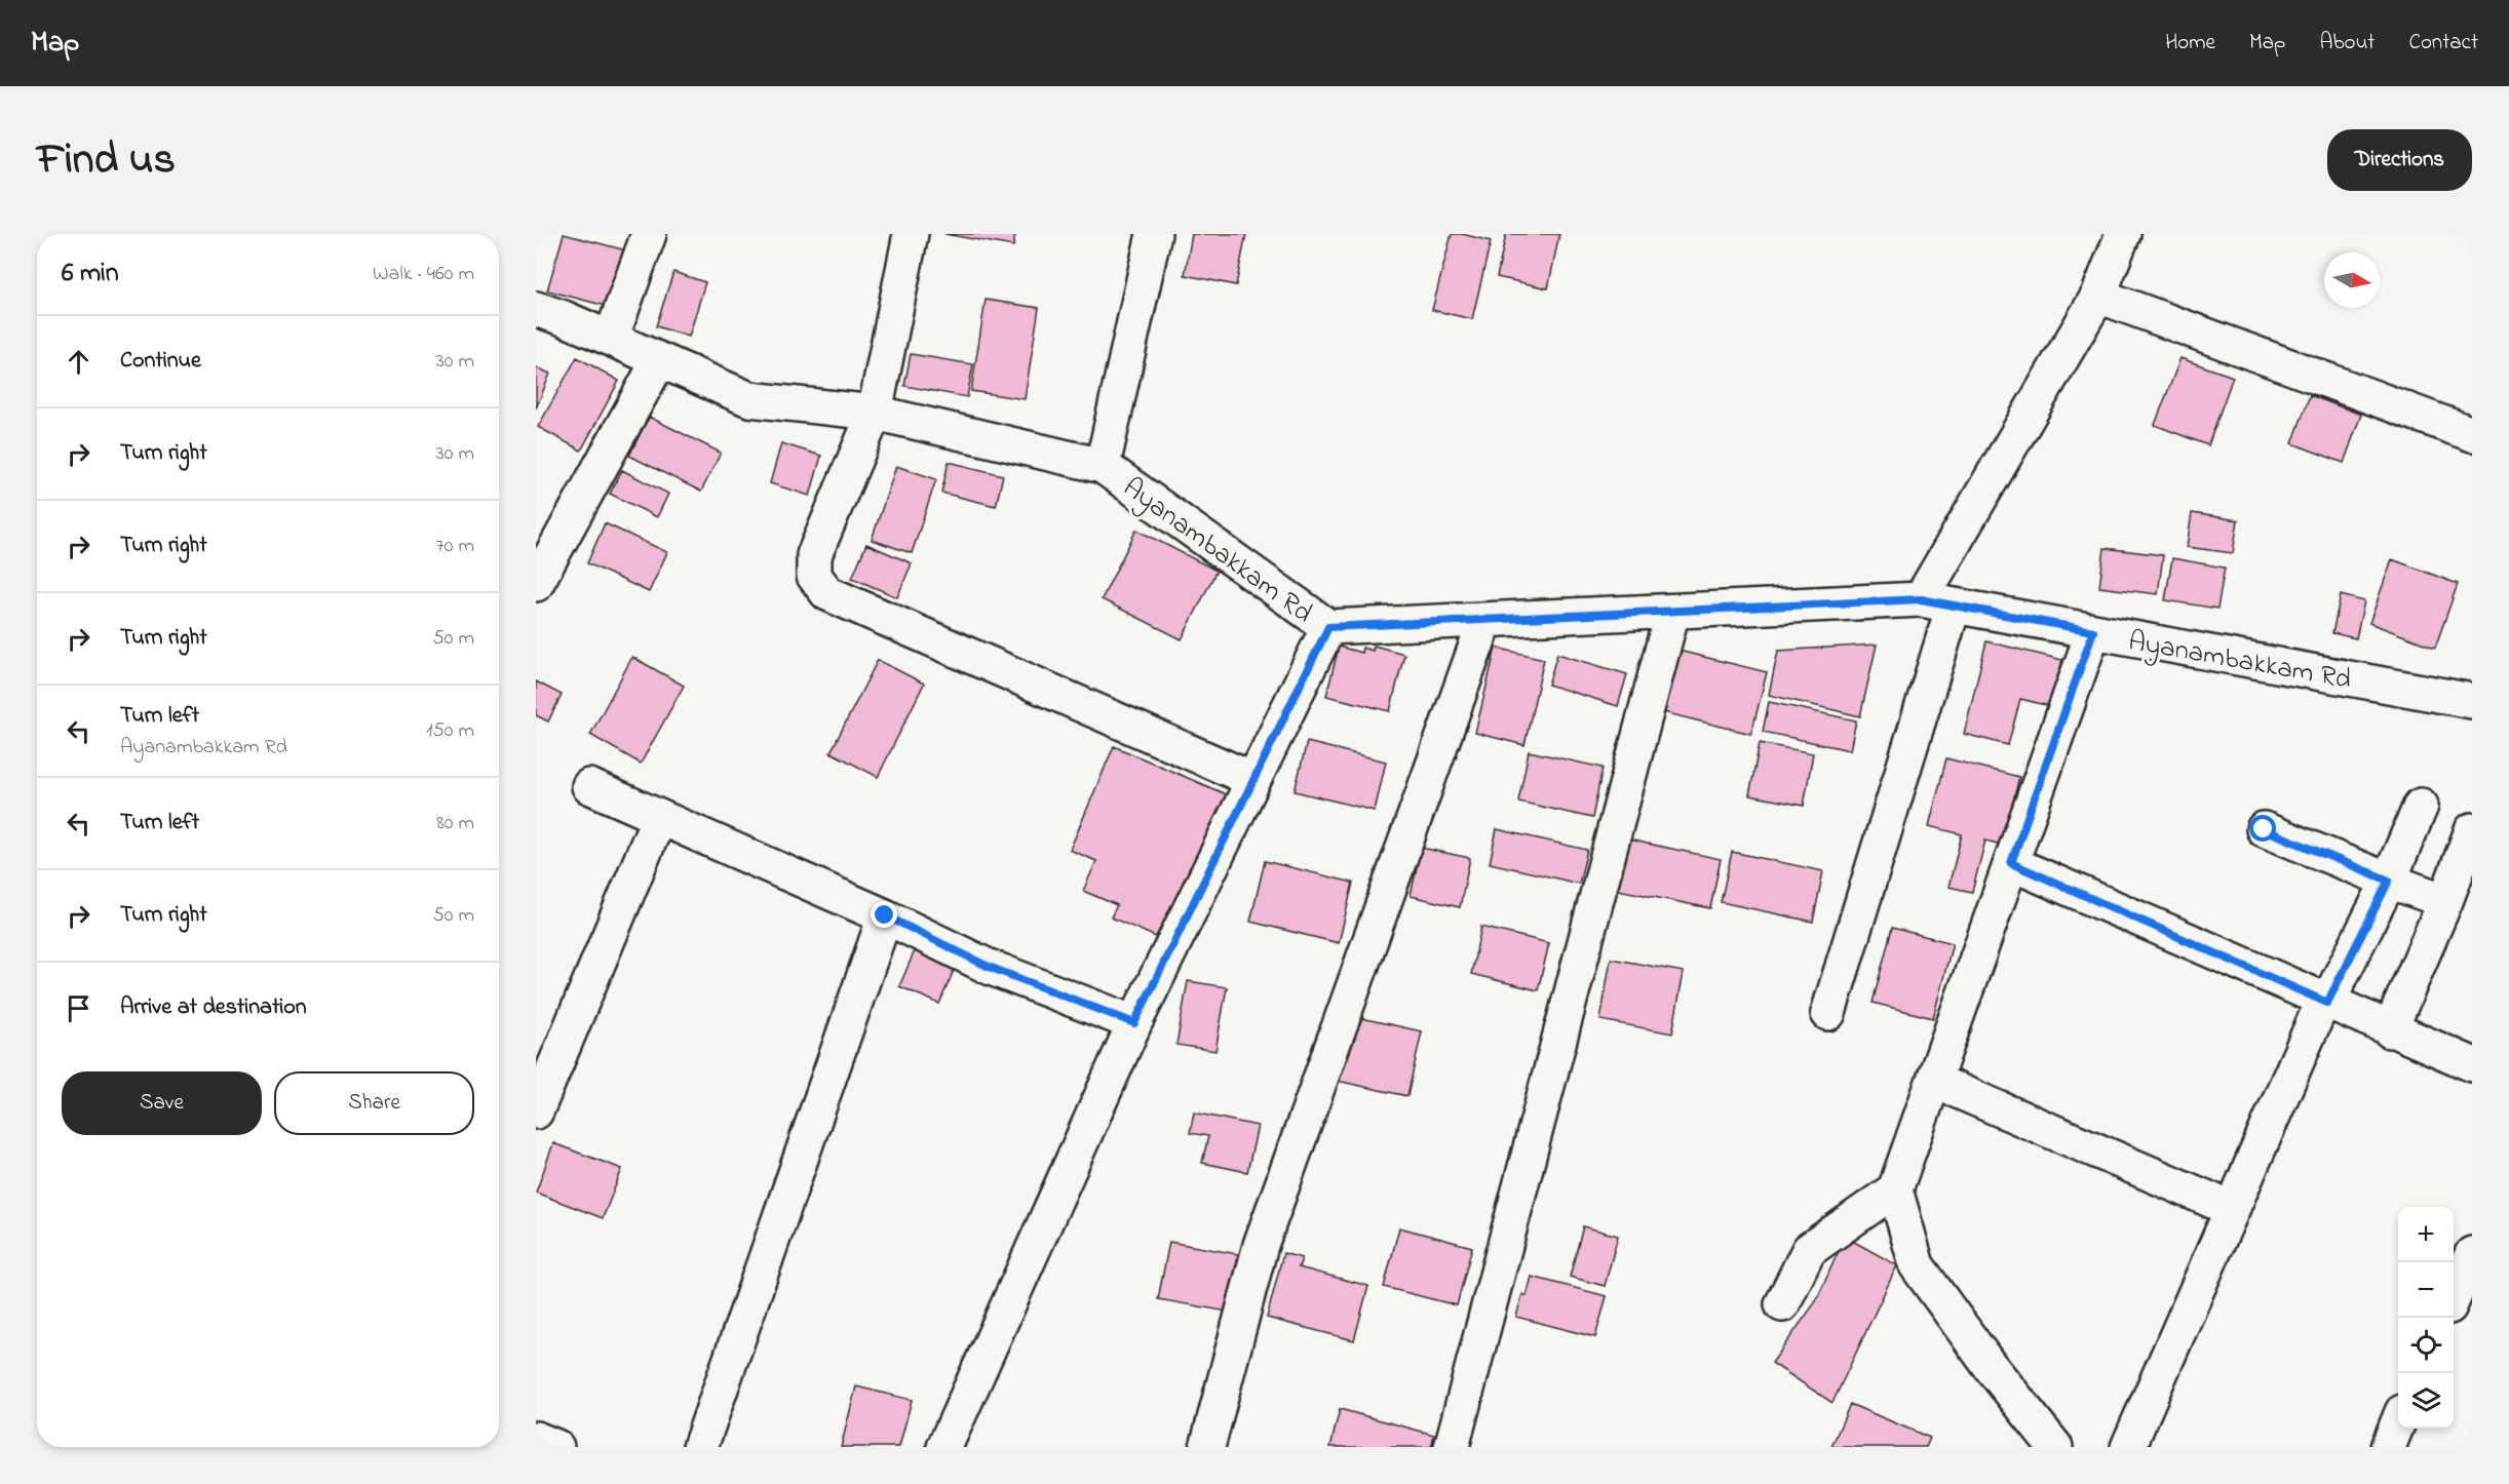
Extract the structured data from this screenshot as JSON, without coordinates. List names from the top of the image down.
{
  "streets": {
    "street": ["Ayanambakkam Rd"]
  },
  "north": "right",
  "page": {
    "header": "Map",
    "nav": [
      "Home",
      "Map",
      "About",
      "Contact"
    ],
    "title": "Find us",
    "buttons": [
      "Directions",
      ["Save", "Share"]
    ],
    "heading": ["6 min", "Walk · 460 m"],
    "list": [
      ["Continue", "30 m"],
      ["Turn right", "30 m"],
      ["Turn right", "70 m"],
      ["Turn right", "50 m"],
      ["Turn left", "Ayanambakkam Rd", "150 m"],
      ["Turn left", "80 m"],
      ["Turn right", "50 m"],
      "Arrive at destination"
    ],
    "map_buttons": ["+", "−"]
  }
}
